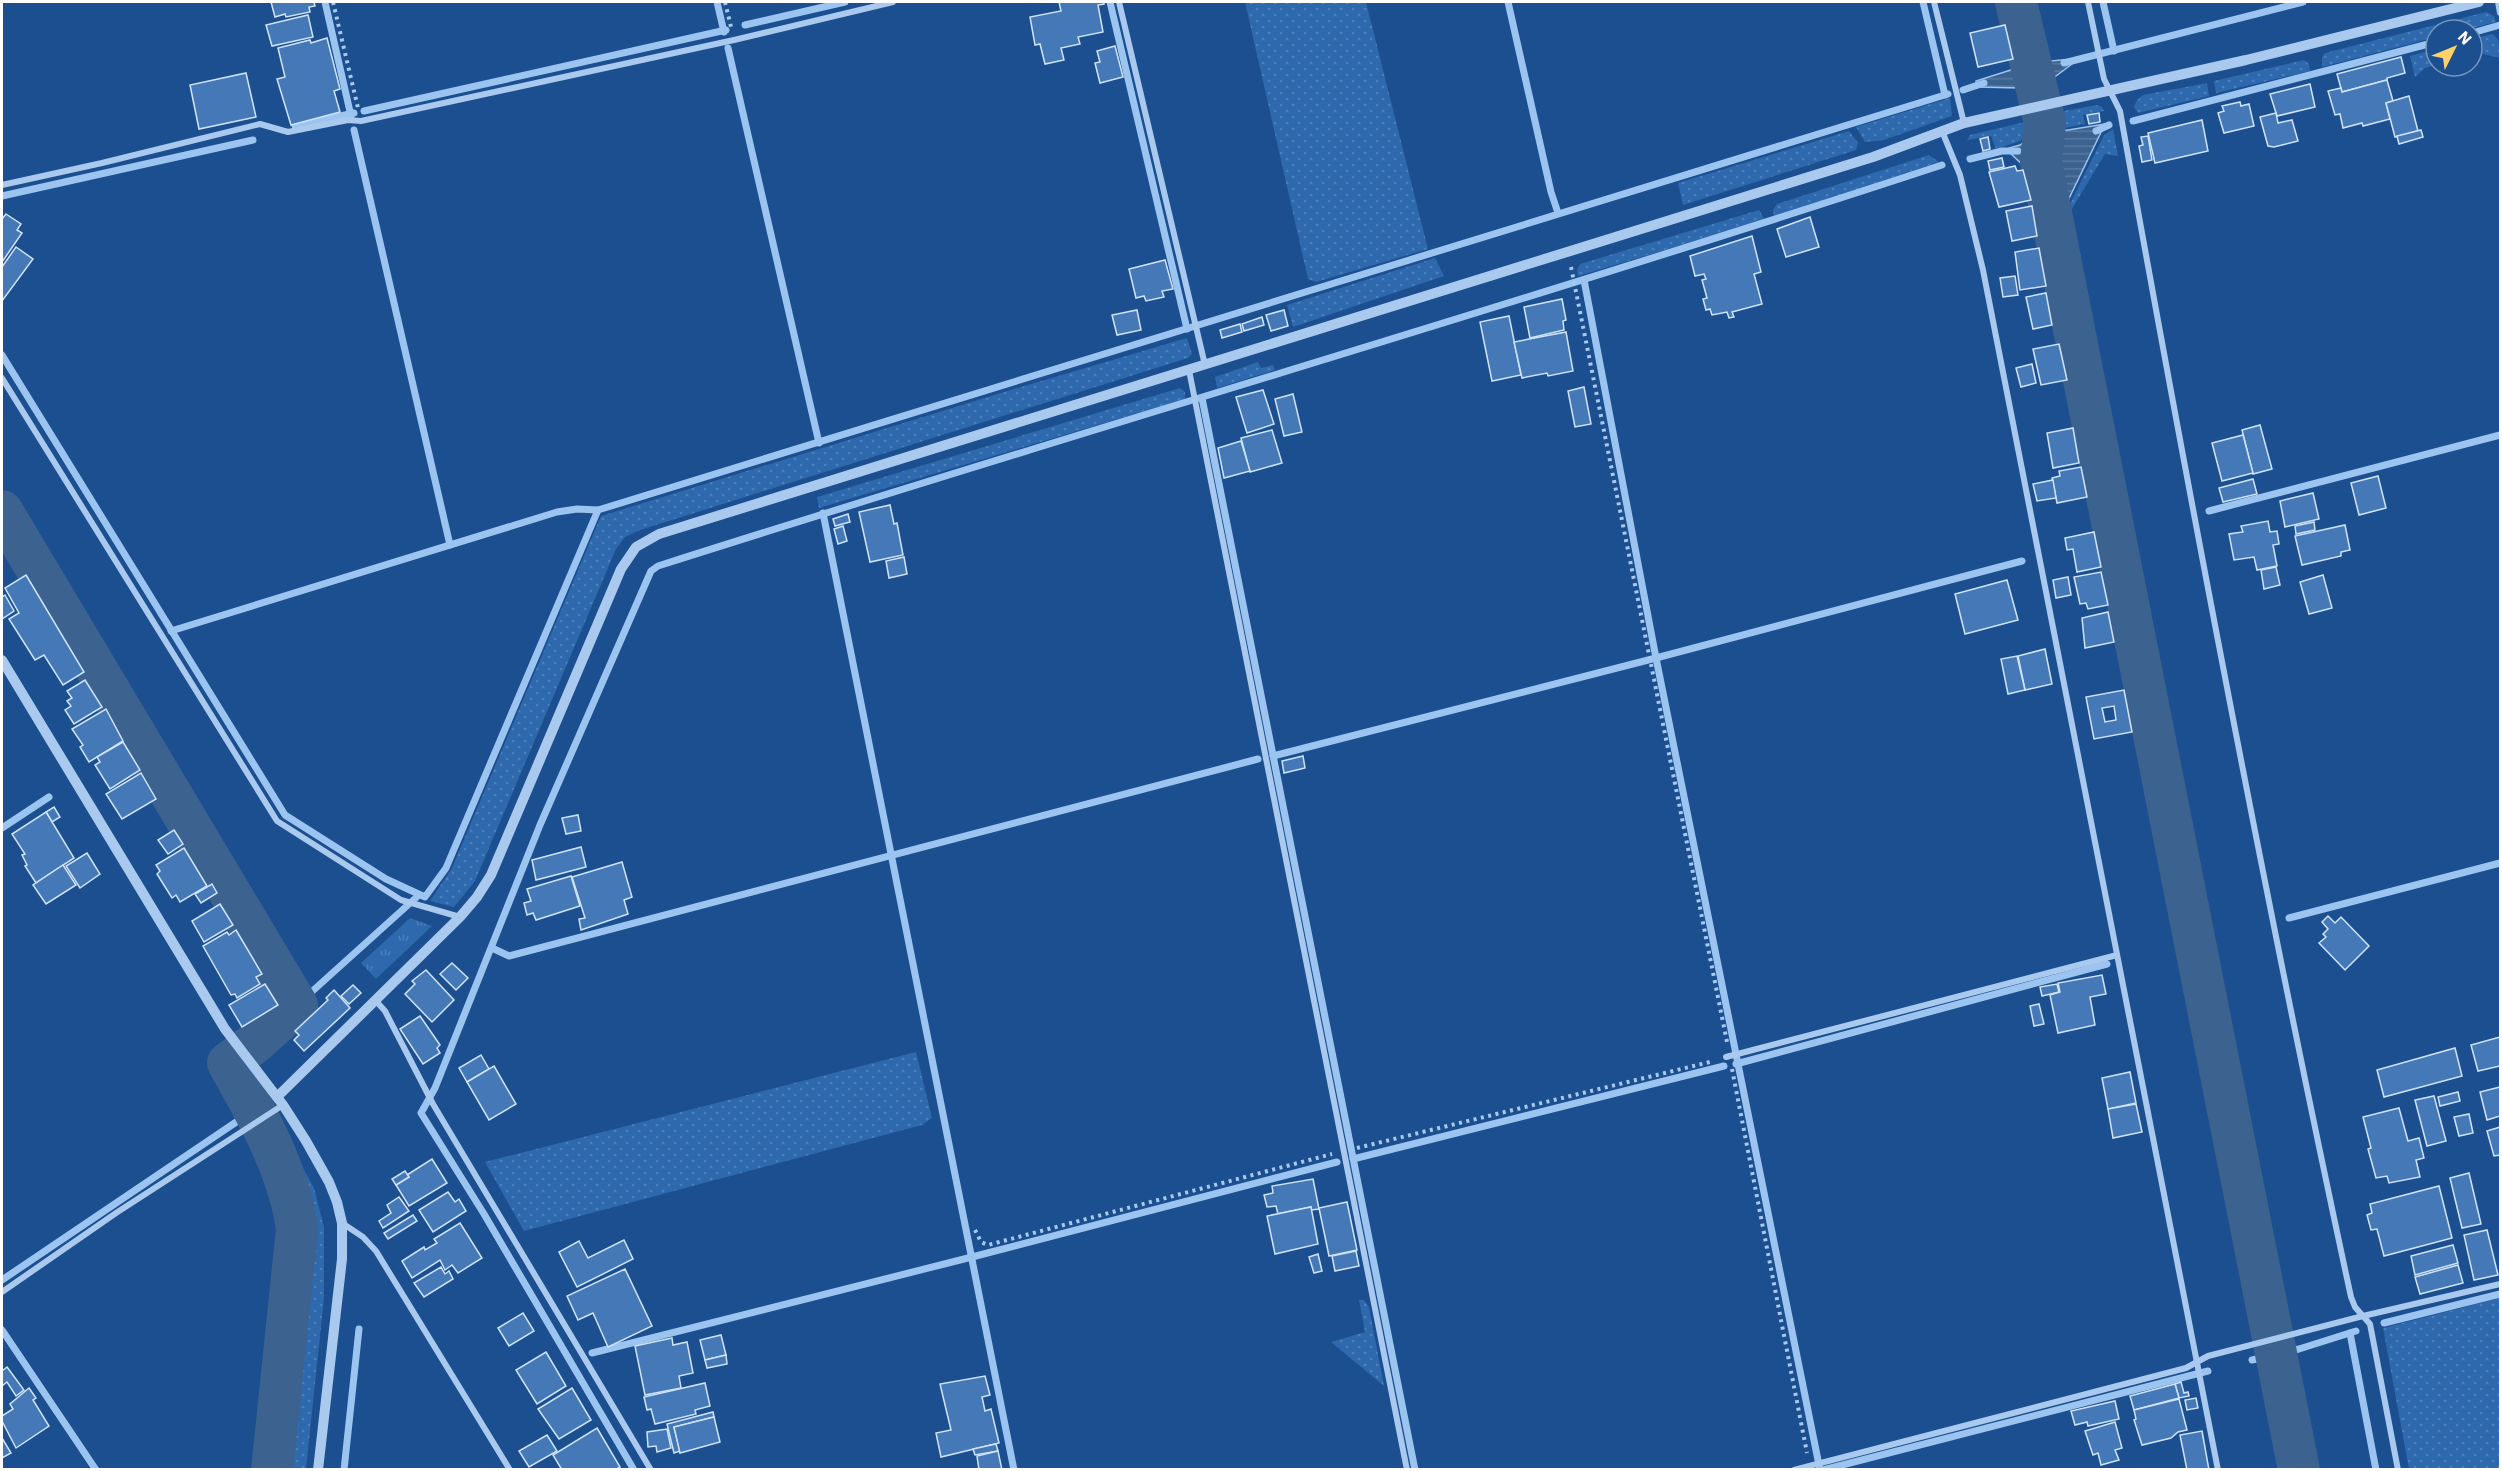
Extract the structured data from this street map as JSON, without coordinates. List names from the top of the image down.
{
  "north": "top right"
}
